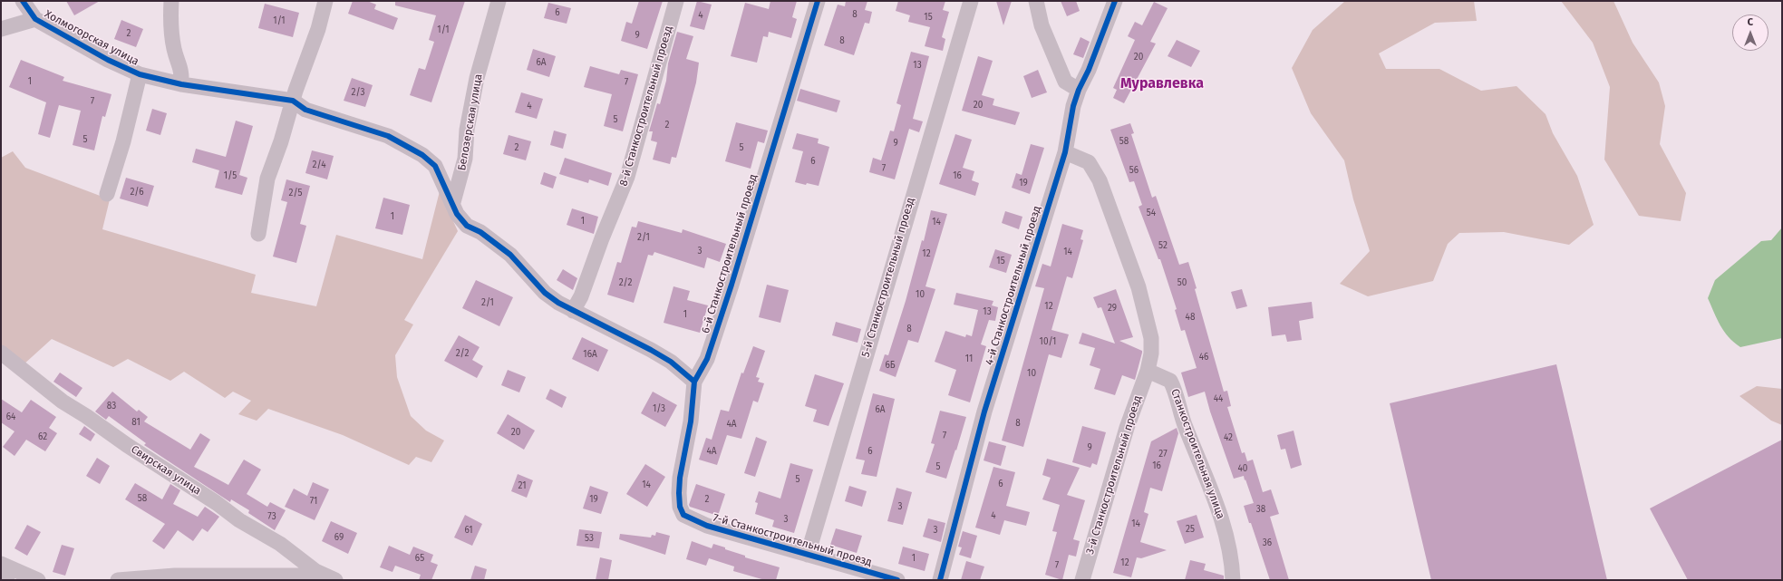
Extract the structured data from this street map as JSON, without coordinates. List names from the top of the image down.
{
  "streets": {
    "street": [
      "Холмогорская улица",
      "8-й Станкостроительный проезд",
      "Белозерская улица",
      "6-й Станкостроительный проезд",
      "5-й Станкостроительный проезд",
      "4-й Станкостроительный проезд",
      "Станкостроительная улица",
      "Свирская улица",
      "3-й Станкостроительный проезд",
      "7-й Станкостроительный проезд"
    ]
  },
  "crossings": [
    ["6-й Станкостроительный проезд", "7-й Станкостроительный проезд"],
    ["5-й Станкостроительный проезд", "7-й Станкостроительный проезд"],
    ["Станкостроительная улица", "3-й Станкостроительный проезд"]
  ],
  "districts": ["Муравлевка"],
  "house_numbers": [
    "6",
    "8",
    "4",
    "15",
    "1/1",
    "1/1",
    "2",
    "9",
    "8",
    "20",
    "6А",
    "13",
    "1",
    "7",
    "2/3",
    "7",
    "20",
    "4",
    "5",
    "2",
    "5",
    "58",
    "9",
    "2",
    "5",
    "6",
    "2/4",
    "7",
    "56",
    "1/5",
    "16",
    "19",
    "2/6",
    "2/5",
    "54",
    "1",
    "1",
    "14",
    "2/1",
    "52",
    "3",
    "14",
    "12",
    "15",
    "2/2",
    "50",
    "10",
    "2/1",
    "12",
    "29",
    "13",
    "1",
    "48",
    "8",
    "10/1",
    "2/2",
    "16А",
    "46",
    "11",
    "6Б",
    "10",
    "44",
    "83",
    "1/3",
    "6А",
    "64",
    "81",
    "8",
    "4А",
    "20",
    "7",
    "62",
    "42",
    "9",
    "4А",
    "6",
    "27",
    "16",
    "5",
    "40",
    "5",
    "6",
    "14",
    "21",
    "58",
    "19",
    "2",
    "71",
    "3",
    "38",
    "4",
    "73",
    "3",
    "14",
    "25",
    "61",
    "3",
    "69",
    "53",
    "36",
    "65",
    "1",
    "12",
    "7"
  ],
  "north": "top"
}
